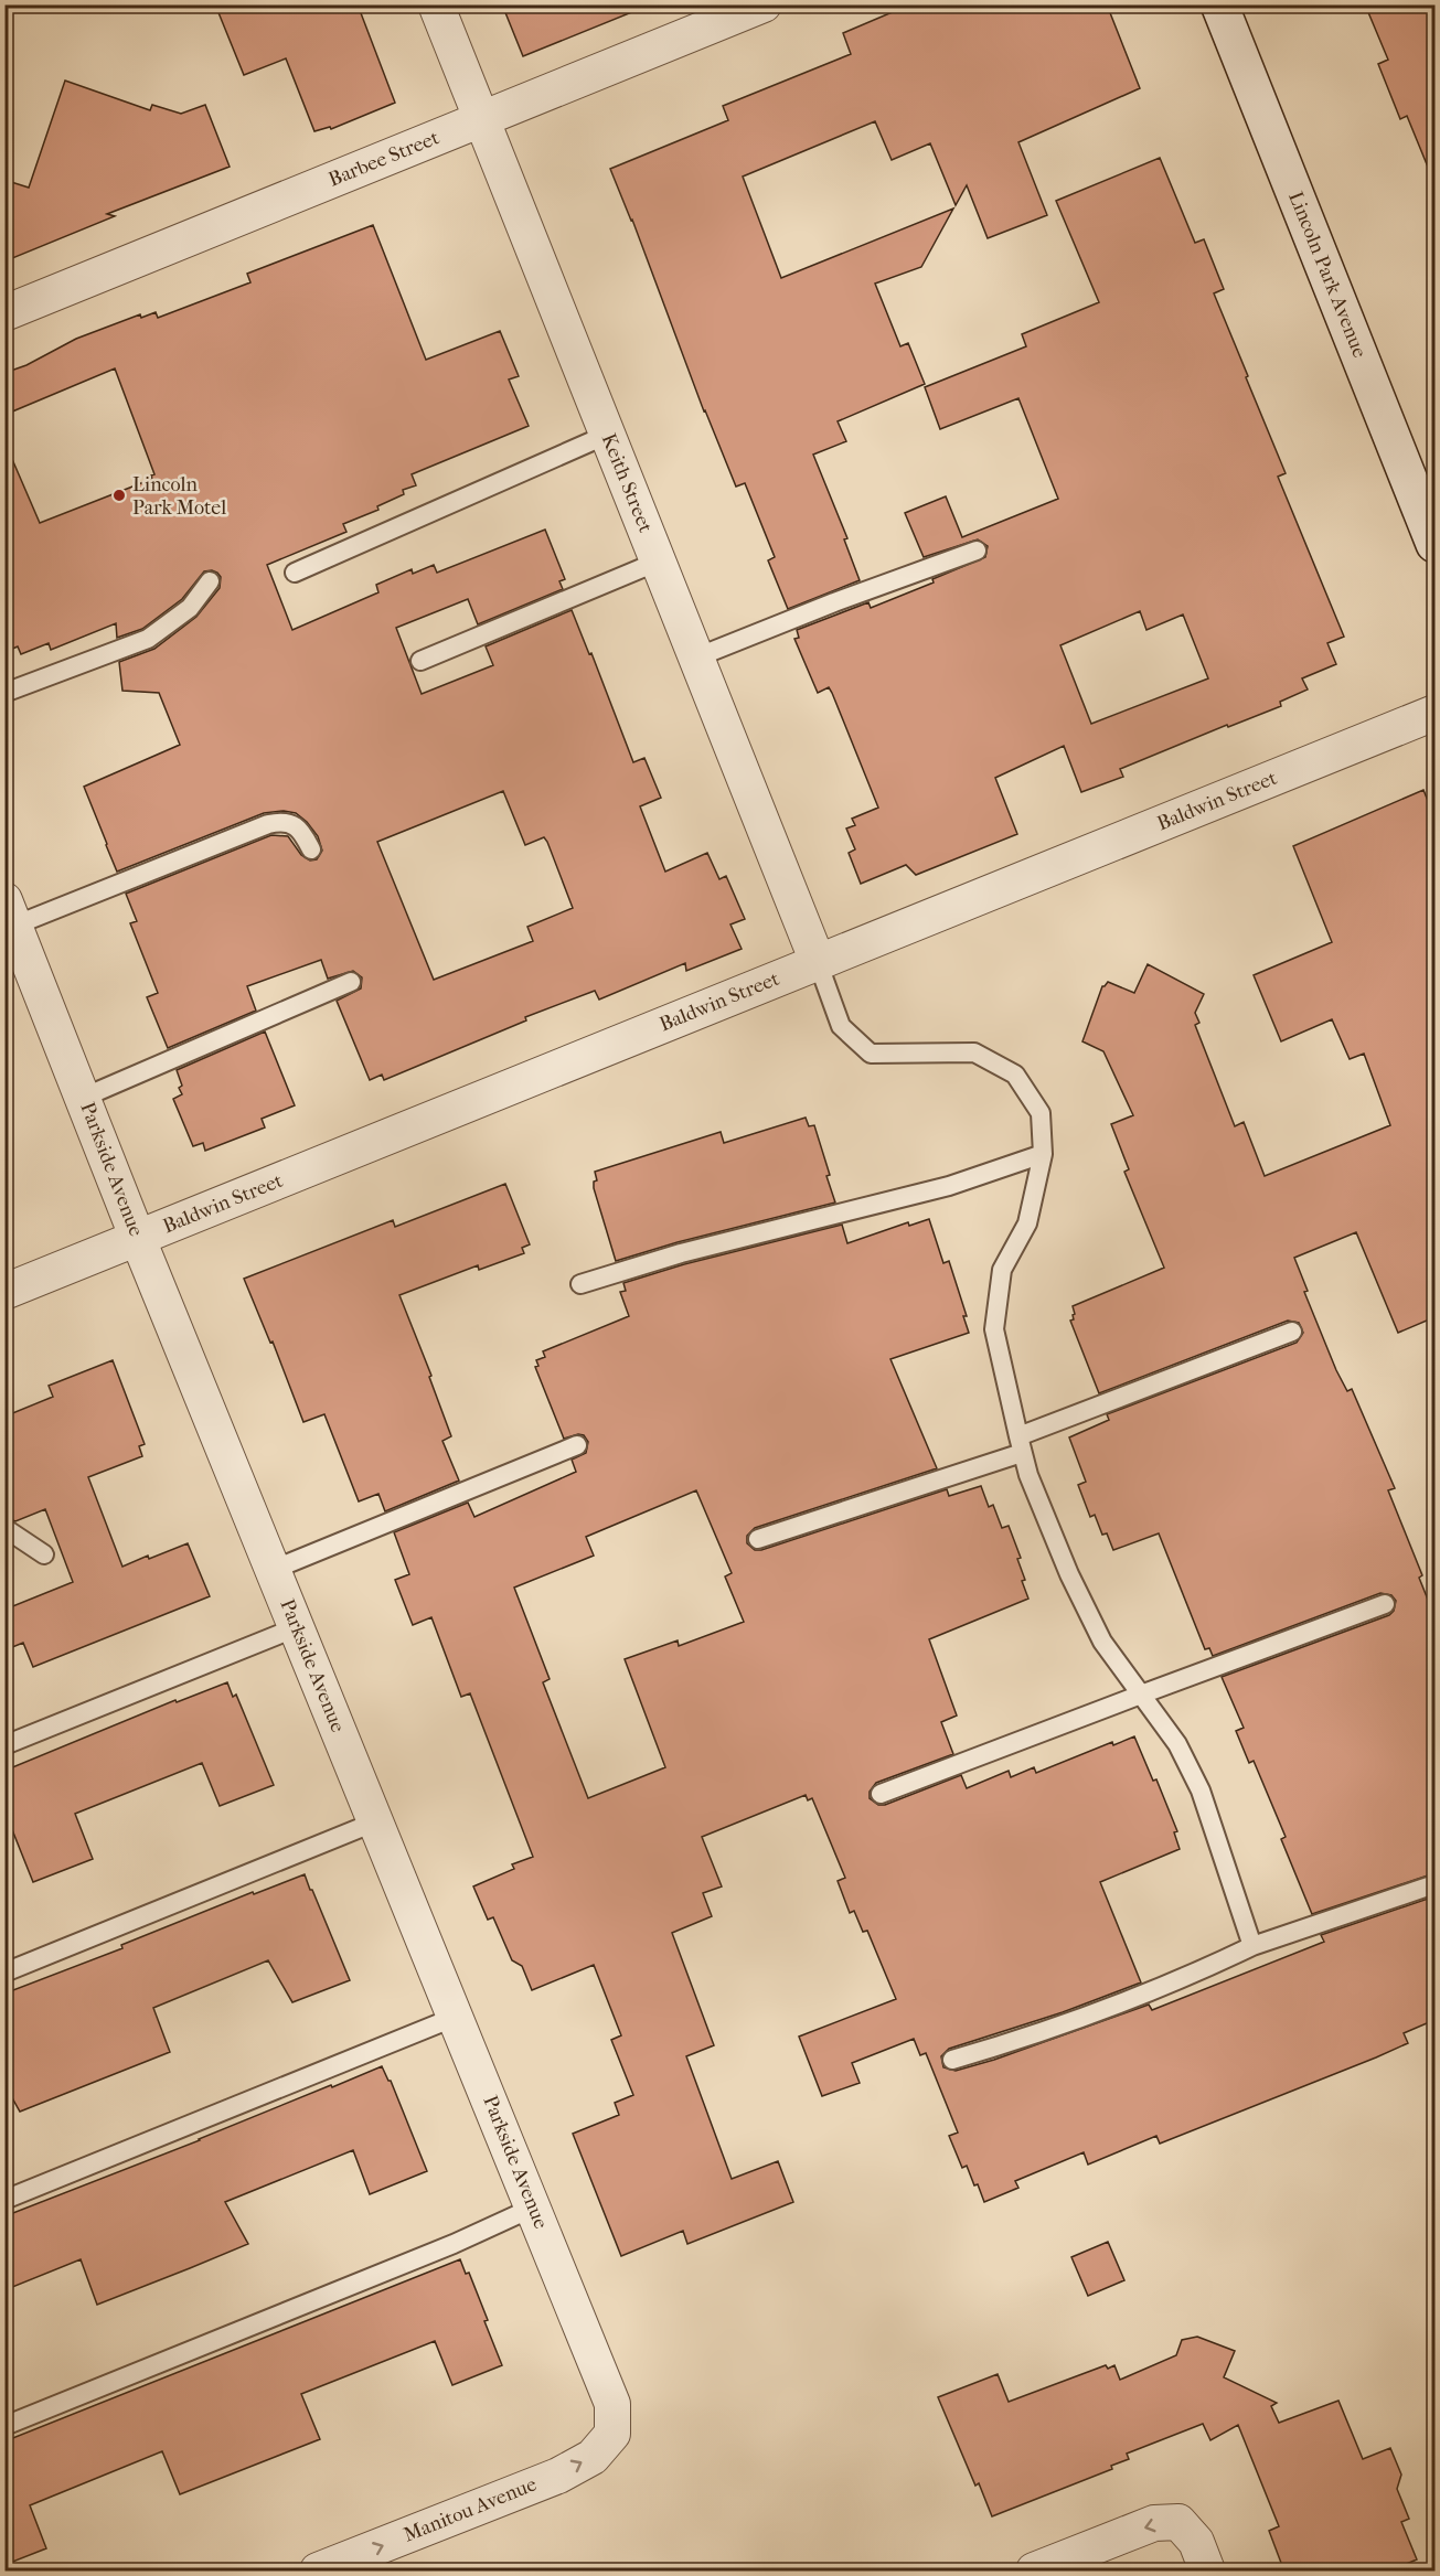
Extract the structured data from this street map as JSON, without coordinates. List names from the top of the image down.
{
  "streets": {
    "street": [
      "Barbee Street",
      "Lincoln Park Avenue",
      "Keith Street",
      "Baldwin Street",
      "Parkside Avenue",
      "Manitou Avenue"
    ]
  },
  "crossings": [
    ["Barbee Street", "Keith Street"],
    ["Keith Street", "Baldwin Street"],
    ["Baldwin Street", "Parkside Avenue"],
    ["Parkside Avenue", "Manitou Avenue"]
  ],
  "one_way": ["Manitou Avenue"],
  "places": ["Lincoln Park Motel"]
}
